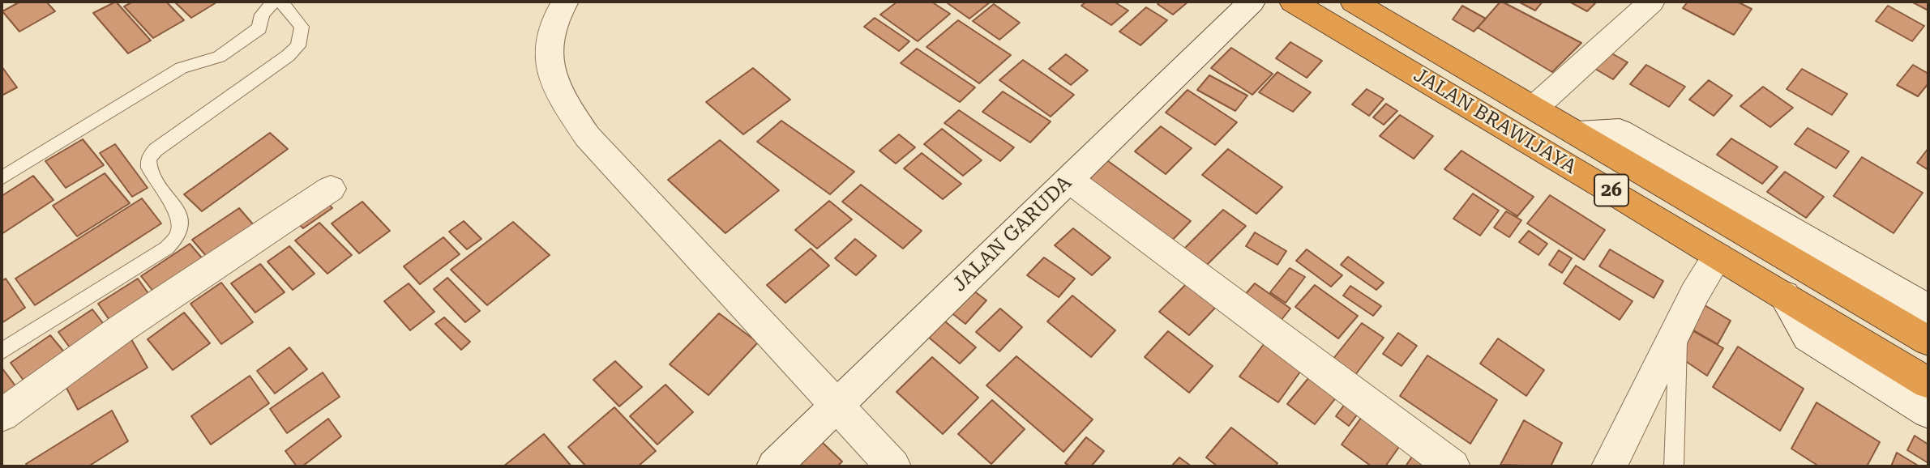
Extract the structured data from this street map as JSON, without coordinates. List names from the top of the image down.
{
  "streets": {
    "highway": ["JALAN BRAWIJAYA", "26"],
    "street": ["JALAN GARUDA"]
  }
}
